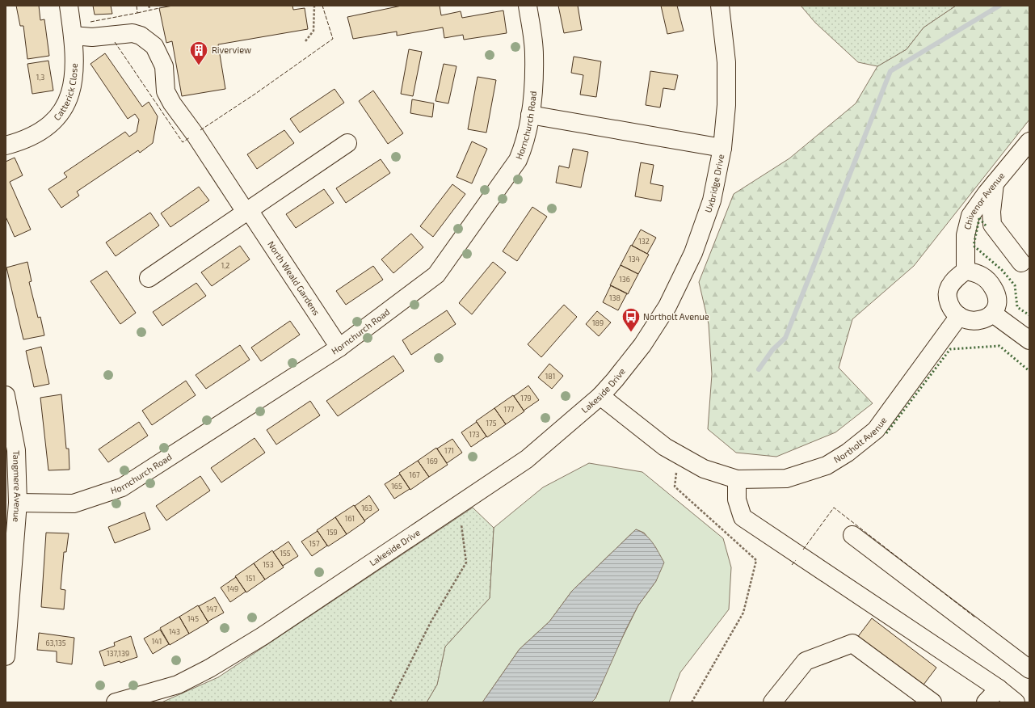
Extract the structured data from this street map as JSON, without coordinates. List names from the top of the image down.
{
  "streets": {
    "street": [
      "Catterick Close",
      "Hornchurch Road",
      "Uxbridge Drive",
      "Chivenor Avenue",
      "North Weald Gardens",
      "Lakeside Drive",
      "Northolt Avenue",
      "Tangmere Avenue"
    ]
  },
  "crossings": [
    ["Catterick Close", "North Weald Gardens"],
    ["Hornchurch Road", "North Weald Gardens"],
    ["Hornchurch Road", "Tangmere Avenue"],
    ["Uxbridge Drive", "Lakeside Drive"],
    ["Chivenor Avenue", "Northolt Avenue"],
    ["Lakeside Drive", "Northolt Avenue"]
  ],
  "places": {
    "building": ["Riverview"],
    "bus stop": ["Northolt Avenue"]
  },
  "house_numbers": [
    "1,3",
    "132",
    "134",
    "1,2",
    "136",
    "138",
    "189",
    "181",
    "179",
    "177",
    "175",
    "173",
    "171",
    "169",
    "167",
    "165",
    "163",
    "161",
    "159",
    "157",
    "155",
    "153",
    "151",
    "149",
    "147",
    "145",
    "143",
    "141",
    "63,135",
    "137,139"
  ]
}
